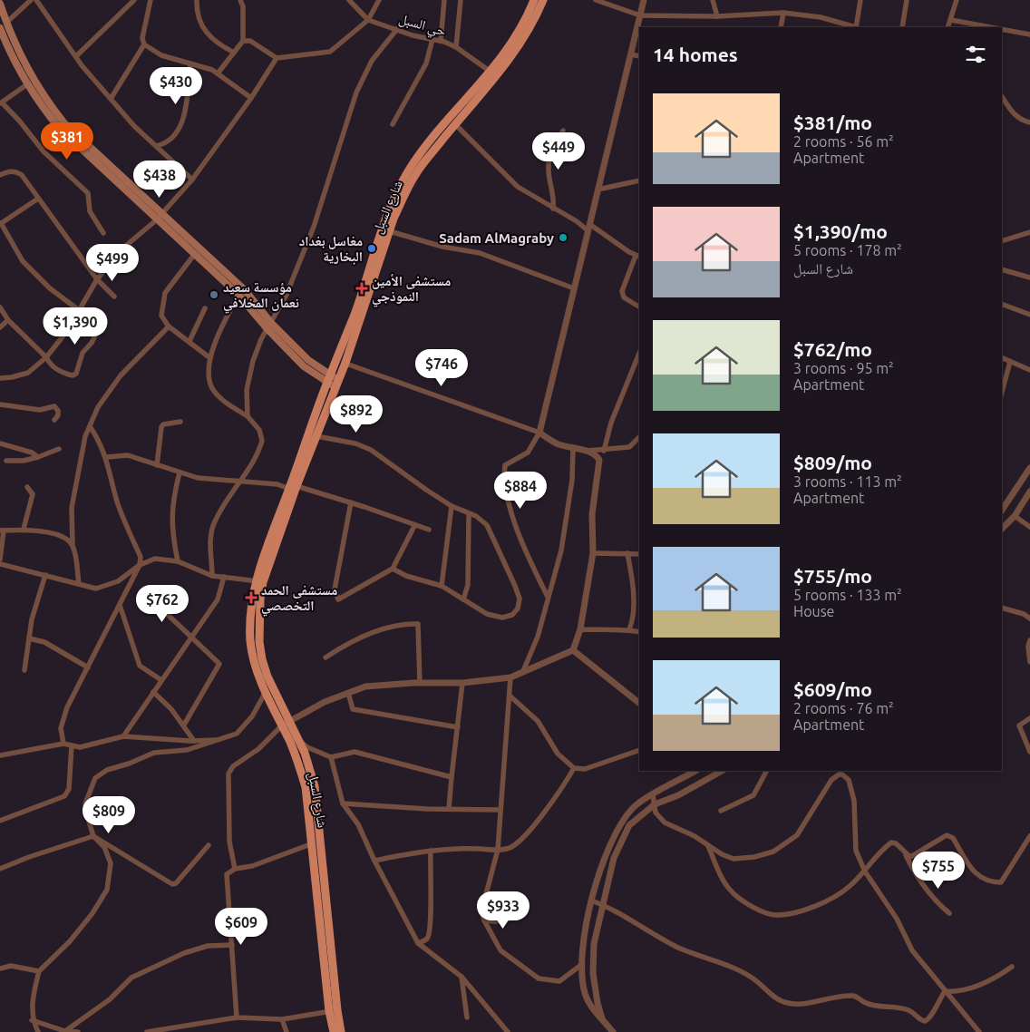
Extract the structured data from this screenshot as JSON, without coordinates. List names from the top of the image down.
{
  "streets": {
    "main road": ["شارع السبل"],
    "street": ["حي السبل"]
  },
  "crossings": [
    ["حي السبل", "شارع السبل"]
  ],
  "places": {
    "other": ["Sadam AlMagraby", "مغاسل بغداد البخارية", "مؤسسة سعيد نعمان المخلافي"],
    "health": ["مستشفى الأمين النموذجي", "مستشفى الحمد التخصصي"]
  },
  "page": {
    "heading": "14 homes",
    "price": [
      "$430",
      "$381",
      "$449",
      "$438",
      "$499",
      "$1,390",
      "$746",
      "$892",
      "$884",
      "$762",
      "$809",
      "$755",
      "$933",
      "$609"
    ],
    "list": [
      {
        "name": "$381/mo",
        "note": "2 rooms · 56 m² · Apartment"
      },
      {
        "name": "$1,390/mo",
        "note": "5 rooms · 178 m² · شارع السبل"
      },
      {
        "name": "$762/mo",
        "note": "3 rooms · 95 m² · Apartment"
      },
      {
        "name": "$809/mo",
        "note": "3 rooms · 113 m² · Apartment"
      },
      {
        "name": "$755/mo",
        "note": "5 rooms · 133 m² · House"
      },
      {
        "name": "$609/mo",
        "note": "2 rooms · 76 m² · Apartment"
      }
    ]
  }
}
